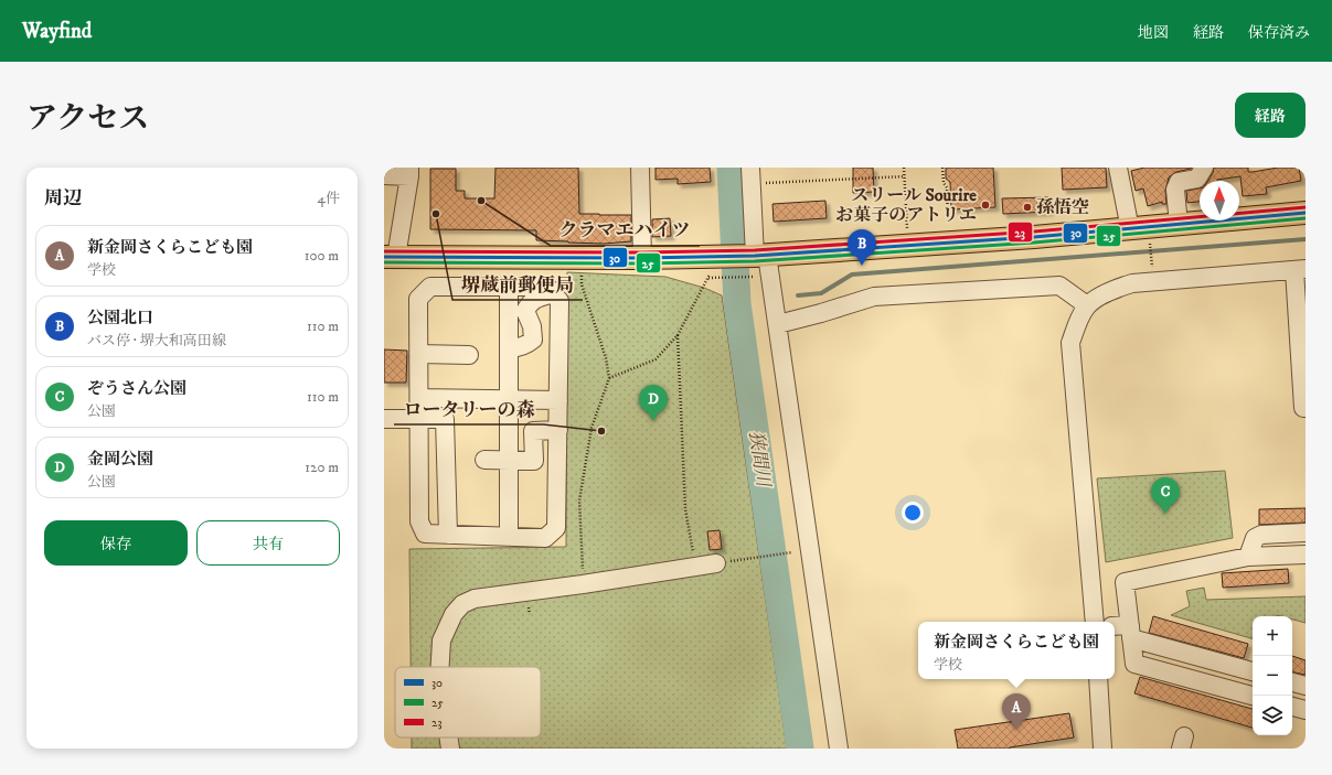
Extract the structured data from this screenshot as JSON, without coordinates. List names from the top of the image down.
{
  "water": ["狭間川"],
  "places": [
    "クラマエハイツ",
    "スリール Sourire お菓子のアトリエ",
    "孫悟空",
    "堺蔵前郵便局",
    "ロータリーの森"
  ],
  "lines": ["transit line 23", "transit line 30", "transit line 25"],
  "legend": ["30", "25", "23"],
  "north": "top",
  "page": {
    "header": "Wayfind",
    "nav": ["地図", "経路", "保存済み"],
    "title": "アクセス",
    "buttons": [
      "経路",
      ["保存", "共有"]
    ],
    "heading": ["周辺", "4件"],
    "list": [
      {
        "mark": "A",
        "name": "新金岡さくらこども園",
        "note": "学校",
        "value": "100 m"
      },
      {
        "mark": "B",
        "name": "公園北口",
        "note": "バス停 · 堺大和高田線",
        "value": "110 m"
      },
      {
        "mark": "C",
        "name": "ぞうさん公園",
        "note": "公園",
        "value": "110 m"
      },
      {
        "mark": "D",
        "name": "金岡公園",
        "note": "公園",
        "value": "120 m"
      }
    ],
    "pins": [
      "B",
      "D",
      "C",
      "A"
    ],
    "map_buttons": ["+", "−"],
    "popup": ["新金岡さくらこども園", "学校"]
  }
}
